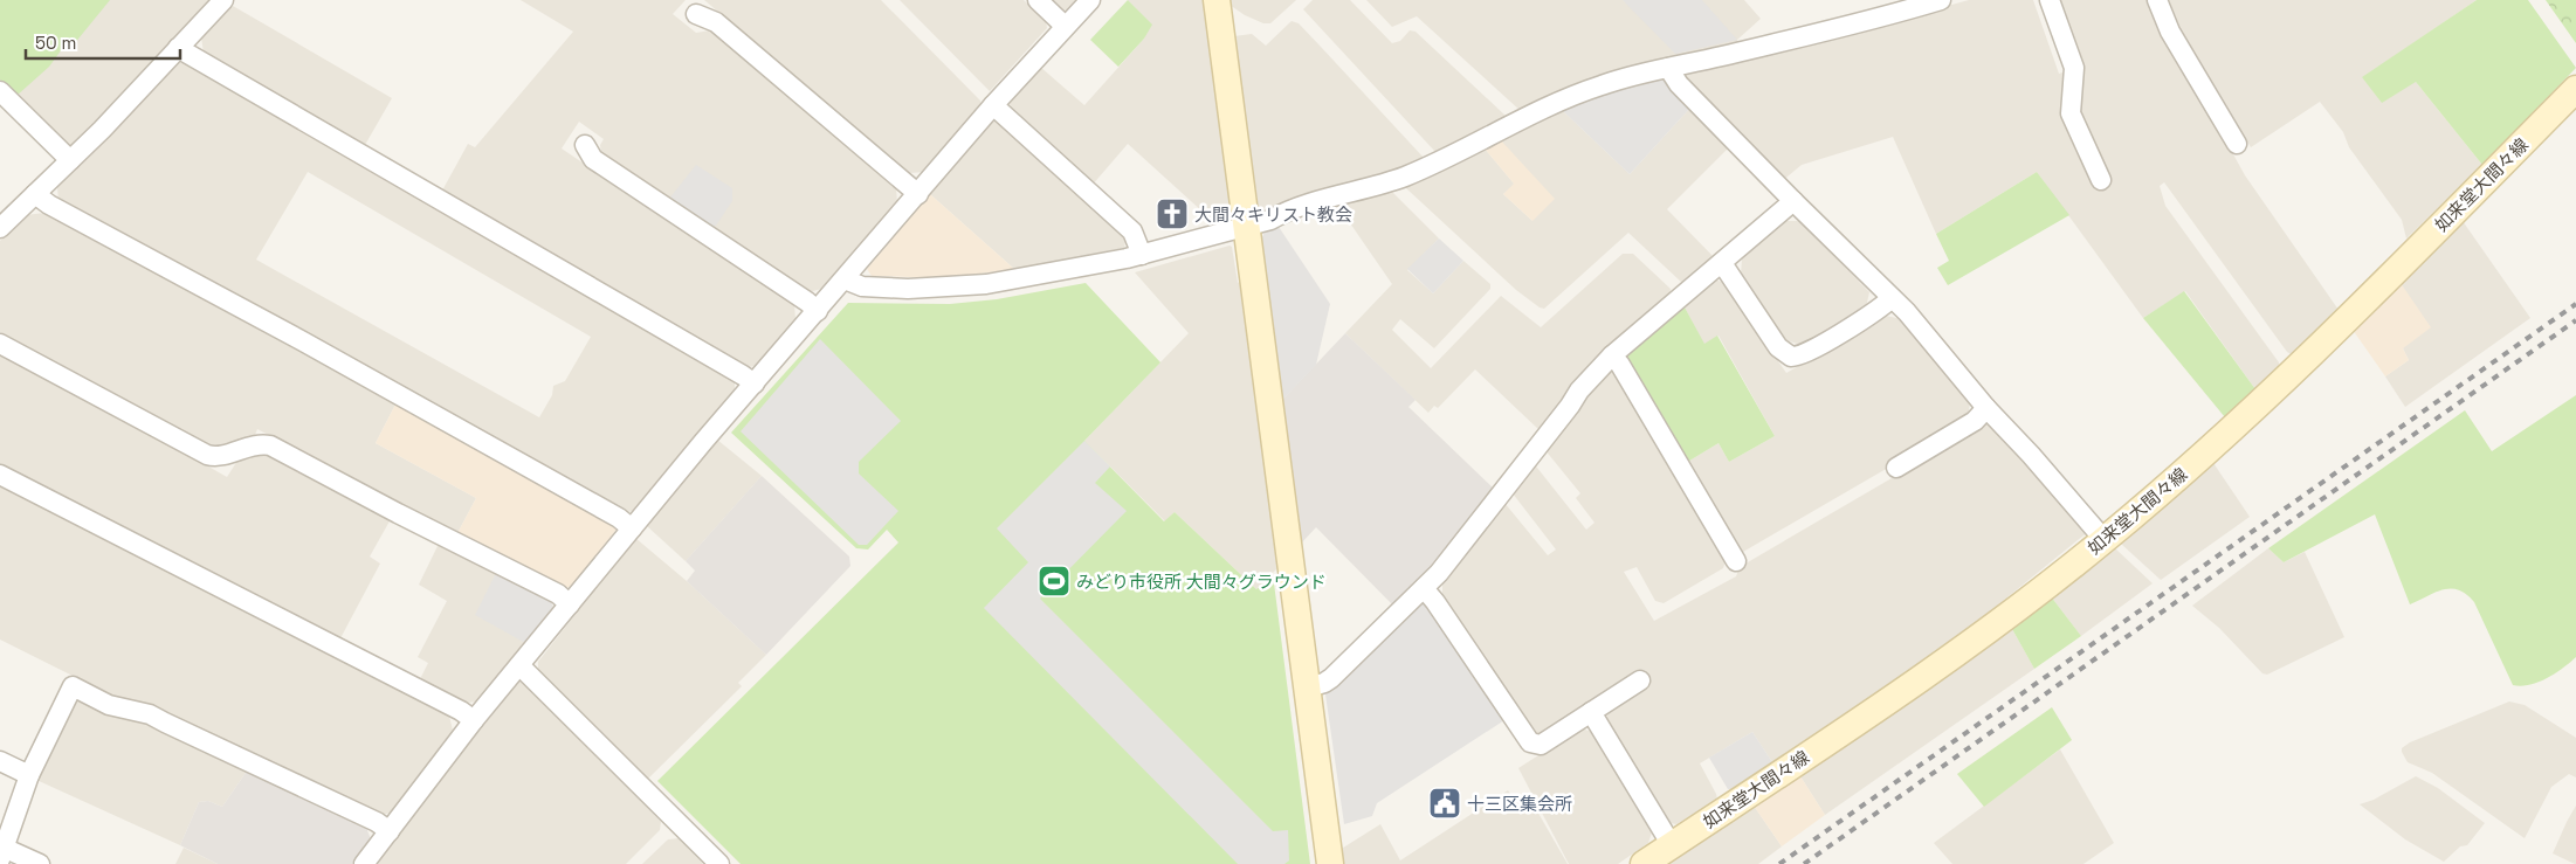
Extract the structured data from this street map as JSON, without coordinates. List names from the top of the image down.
{
  "streets": {
    "main road": ["如来堂大間々線"]
  },
  "places": {
    "church": ["大間々キリスト教会"],
    "sports": ["みどり市役所 大間々グラウンド"],
    "public building": ["十三区集会所"]
  },
  "scale_bar": "50 m"
}
